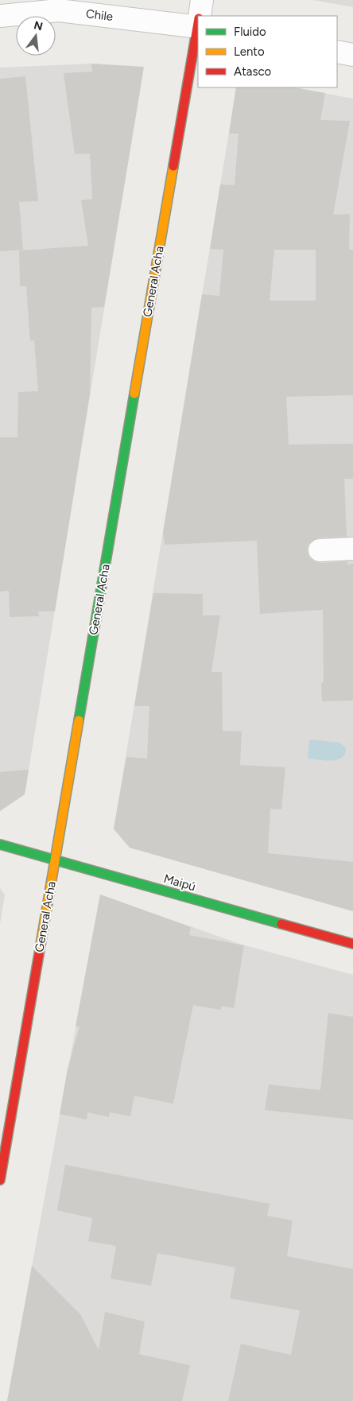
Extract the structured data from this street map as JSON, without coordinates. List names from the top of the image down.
{
  "streets": {
    "street": ["Chile", "General Acha", "Maipú"]
  },
  "crossings": [
    ["General Acha", "Maipú"]
  ],
  "legend": ["Fluido", "Lento", "Atasco"],
  "north": "top"
}
